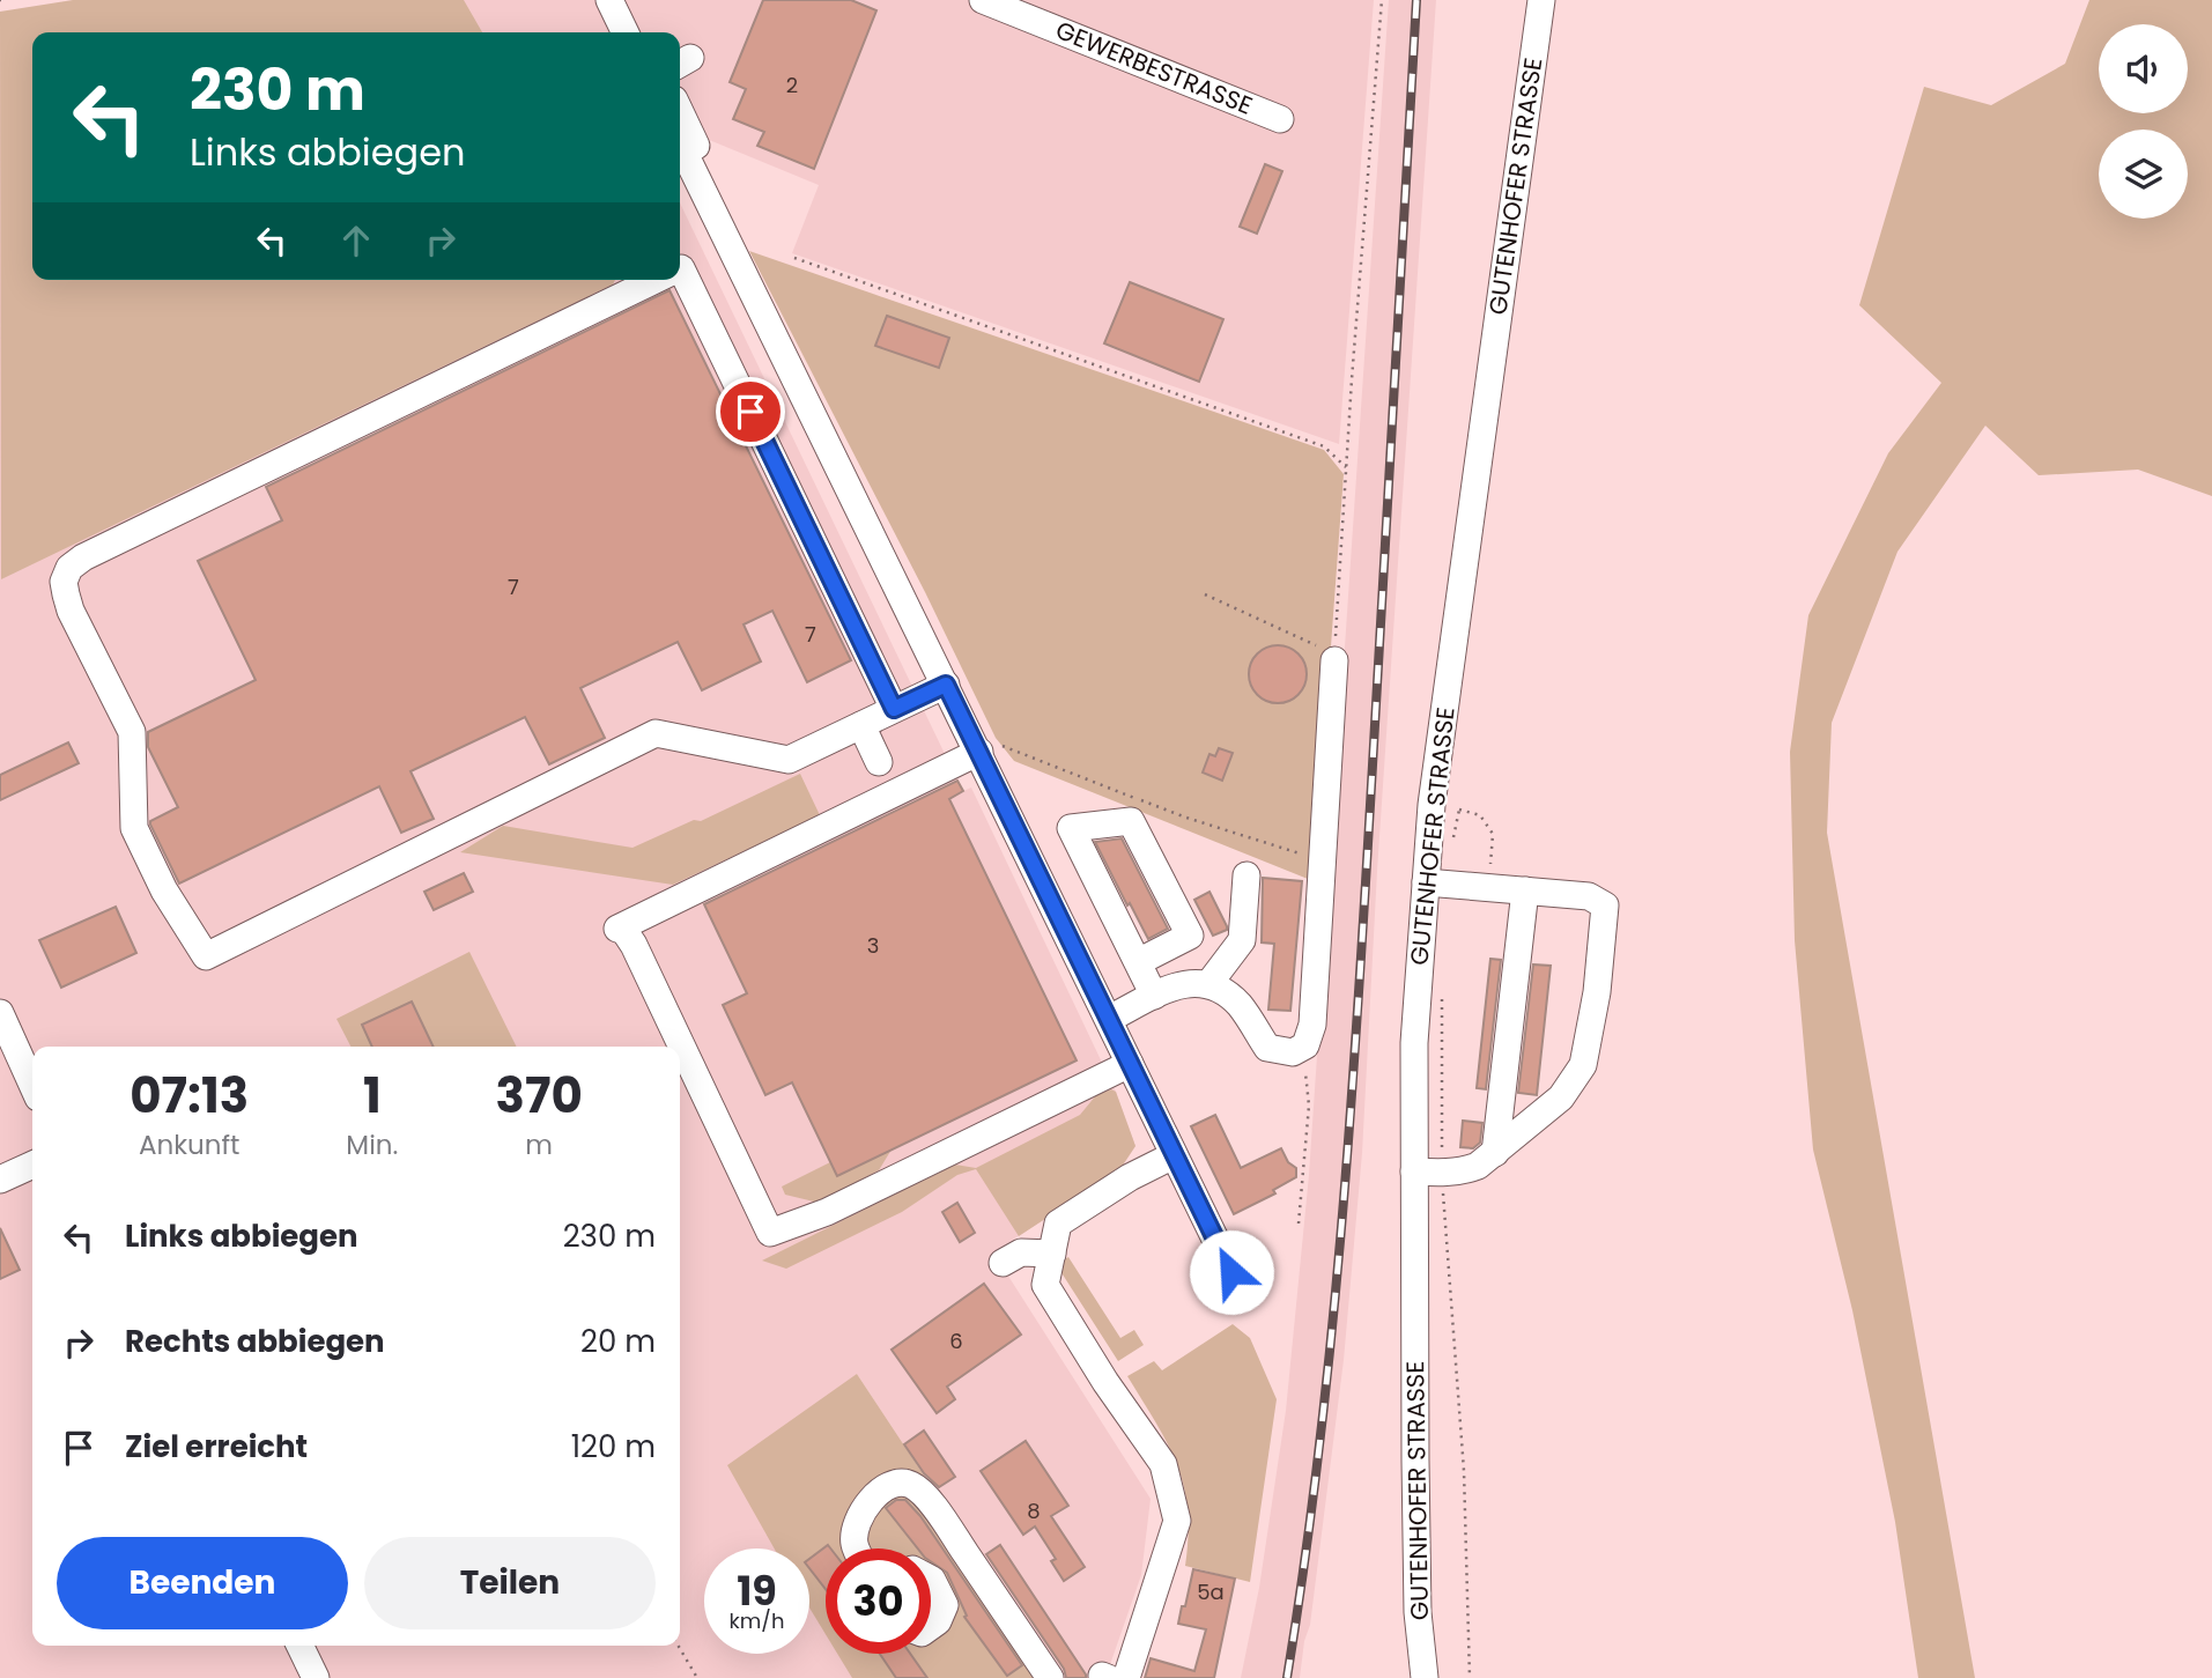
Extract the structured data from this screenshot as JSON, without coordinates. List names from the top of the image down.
{
  "streets": {
    "street": ["GEWERBESTRASSE", "GUTENHOFER STRASSE"]
  },
  "house_numbers": [
    "2",
    "7",
    "7",
    "3",
    "6",
    "8",
    "5a"
  ],
  "page": {
    "turn": ["230 m", "Links abbiegen"],
    "eta": [
      "07:13",
      "Ankunft",
      "1",
      "Min.",
      "370",
      "m"
    ],
    "list": [
      {
        "name": "Links abbiegen",
        "value": "230 m"
      },
      {
        "name": "Rechts abbiegen",
        "value": "20 m"
      },
      {
        "name": "Ziel erreicht",
        "value": "120 m"
      }
    ],
    "buttons": ["Beenden", "Teilen"],
    "speed": "19 km/h",
    "limit": "30"
  }
}
